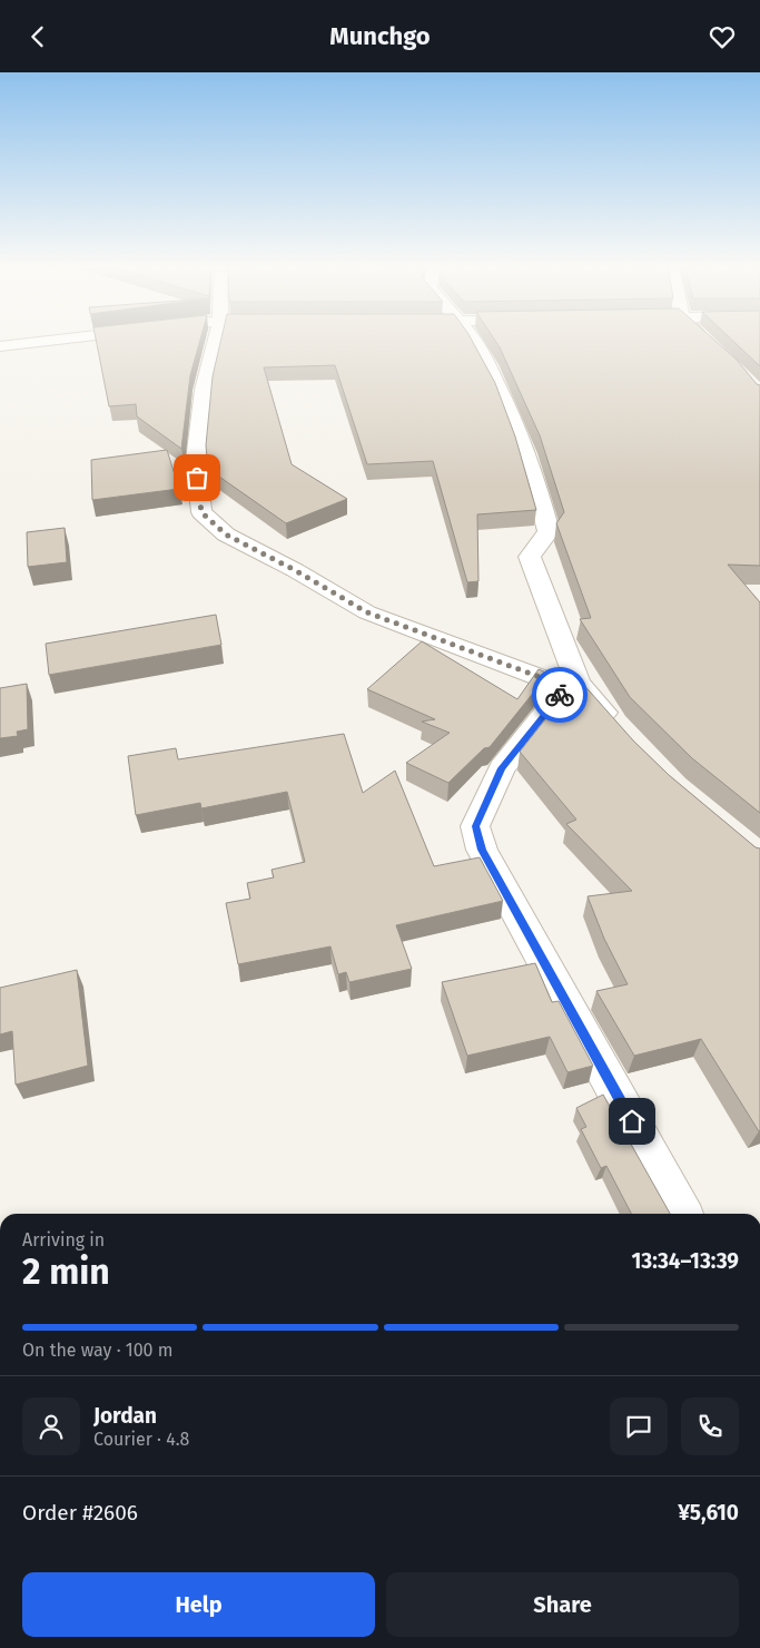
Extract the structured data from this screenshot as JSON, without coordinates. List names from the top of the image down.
{
  "page": {
    "header": "Munchgo",
    "heading": ["2 min", "Arriving in", "13:34–13:39"],
    "panel": [
      "Jordan",
      "Courier · 4.8",
      "Order #2606",
      "¥5,610"
    ],
    "bar": "On the way · 100 m",
    "buttons": ["Help", "Share"]
  }
}
